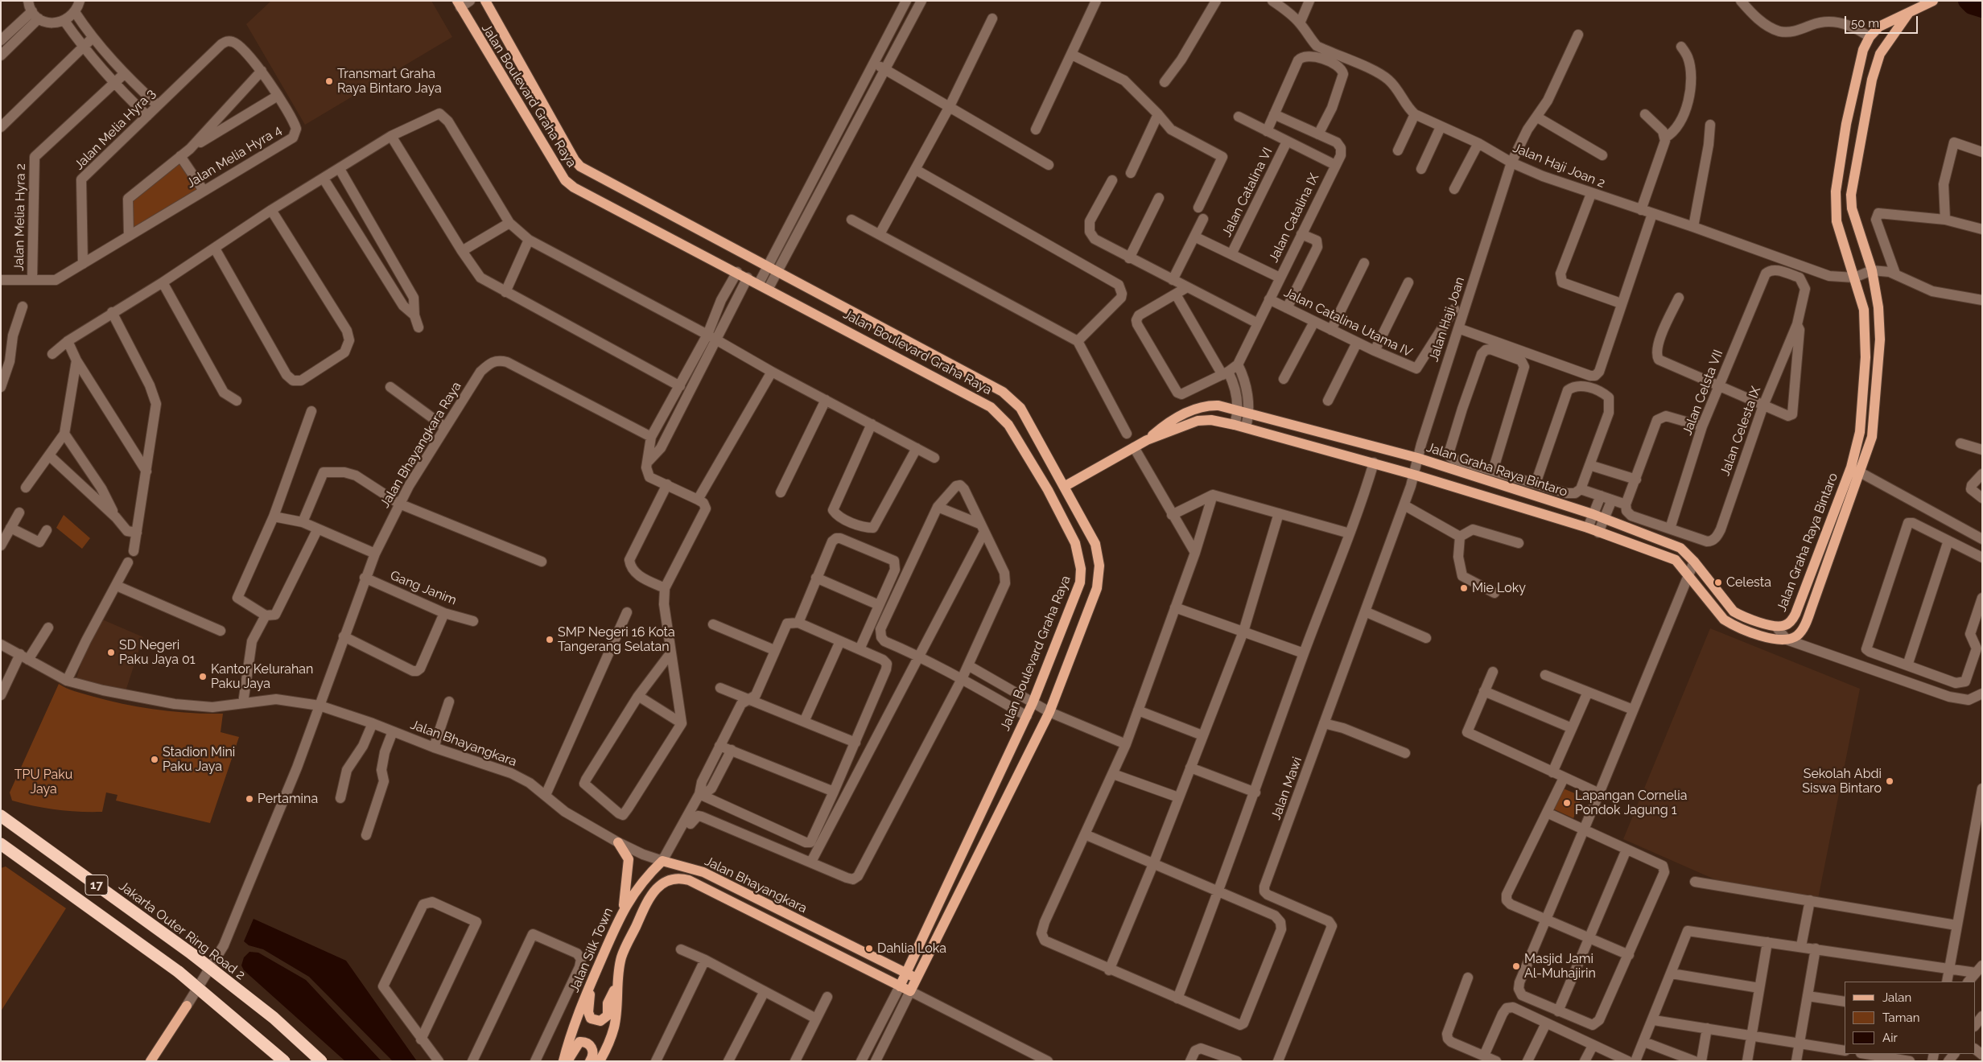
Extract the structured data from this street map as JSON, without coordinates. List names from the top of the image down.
{
  "streets": {
    "highway": ["17", "Jakarta Outer Ring Road 2"],
    "main road": [
      "Jalan Boulevard Graha Raya",
      "Jalan Bhayangkara Raya",
      "Jalan Graha Raya Bintaro",
      "Jalan Bhayangkara",
      "Jalan Silk Town"
    ],
    "street": [
      "Jalan Melia Hyra 3",
      "Jalan Melia Hyra 4",
      "Jalan Haji Joan 2",
      "Jalan Catalina VI",
      "Jalan Melia Hyra 2",
      "Jalan Catalina IX",
      "Jalan Haji Joan",
      "Jalan Catalina Utama IV",
      "Jalan Celsta VII",
      "Jalan Celesta IX",
      "Gang Janim",
      "Jalan Mawi"
    ]
  },
  "crossings": [
    ["Jalan Boulevard Graha Raya", "Jalan Graha Raya Bintaro"],
    ["Jalan Boulevard Graha Raya", "Jalan Bhayangkara"],
    ["Jalan Melia Hyra 3", "Jalan Melia Hyra 4"],
    ["Jalan Melia Hyra 4", "Jalan Melia Hyra 2"],
    ["Jalan Haji Joan 2", "Jalan Haji Joan"],
    ["Jalan Haji Joan 2", "Jalan Graha Raya Bintaro"],
    ["Jalan Catalina IX", "Jalan Catalina Utama IV"],
    ["Jalan Haji Joan", "Jalan Graha Raya Bintaro"],
    ["Jalan Haji Joan", "Jalan Mawi"],
    ["Jalan Celsta VII", "Jalan Celesta IX"],
    ["Jalan Bhayangkara Raya", "Gang Janim"],
    ["Jalan Bhayangkara Raya", "Jalan Bhayangkara"],
    ["Jalan Bhayangkara", "Jalan Silk Town"]
  ],
  "parks": ["TPU Paku Jaya"],
  "places": [
    "Transmart Graha Raya Bintaro Jaya",
    "Celesta",
    "Mie Loky",
    "SMP Negeri 16 Kota Tangerang Selatan",
    "SD Negeri Paku Jaya 01",
    "Kantor Kelurahan Paku Jaya",
    "Stadion Mini Paku Jaya",
    "Sekolah Abdi Siswa Bintaro",
    "Pertamina",
    "Lapangan Cornelia Pondok Jagung 1",
    "Dahlia Loka",
    "Masjid Jami Al-Muhajirin"
  ],
  "legend": ["Jalan", "Taman", "Air"],
  "scale_bar": "50 m"
}
